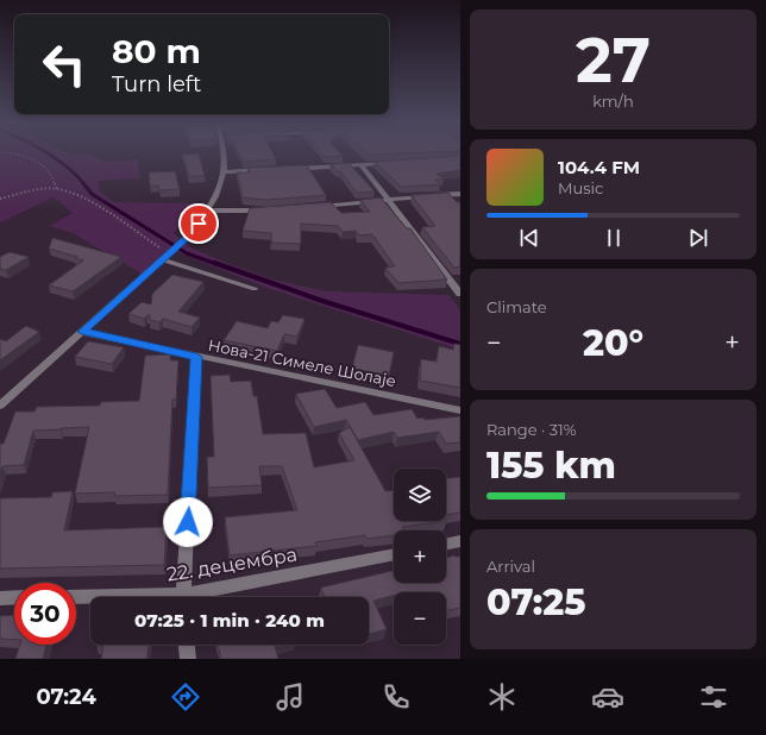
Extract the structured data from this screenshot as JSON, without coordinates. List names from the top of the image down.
{
  "streets": {
    "street": ["Нова-21 Симеле Шолаје", "22. децембра"]
  },
  "page": {
    "tile": [
      ["27", "km/h"],
      "Climate",
      ["Range · 31%", "155 km"],
      ["Arrival", "07:25"]
    ],
    "turn": ["80 m", "Turn left"],
    "song": ["104.4 FM", "Music"],
    "heat": ["−", "20°", "+"],
    "map_buttons": ["+", "−"],
    "limit": "30",
    "trip": "07:25 · 1 min · 240 m",
    "tabs": "07:24"
  }
}
